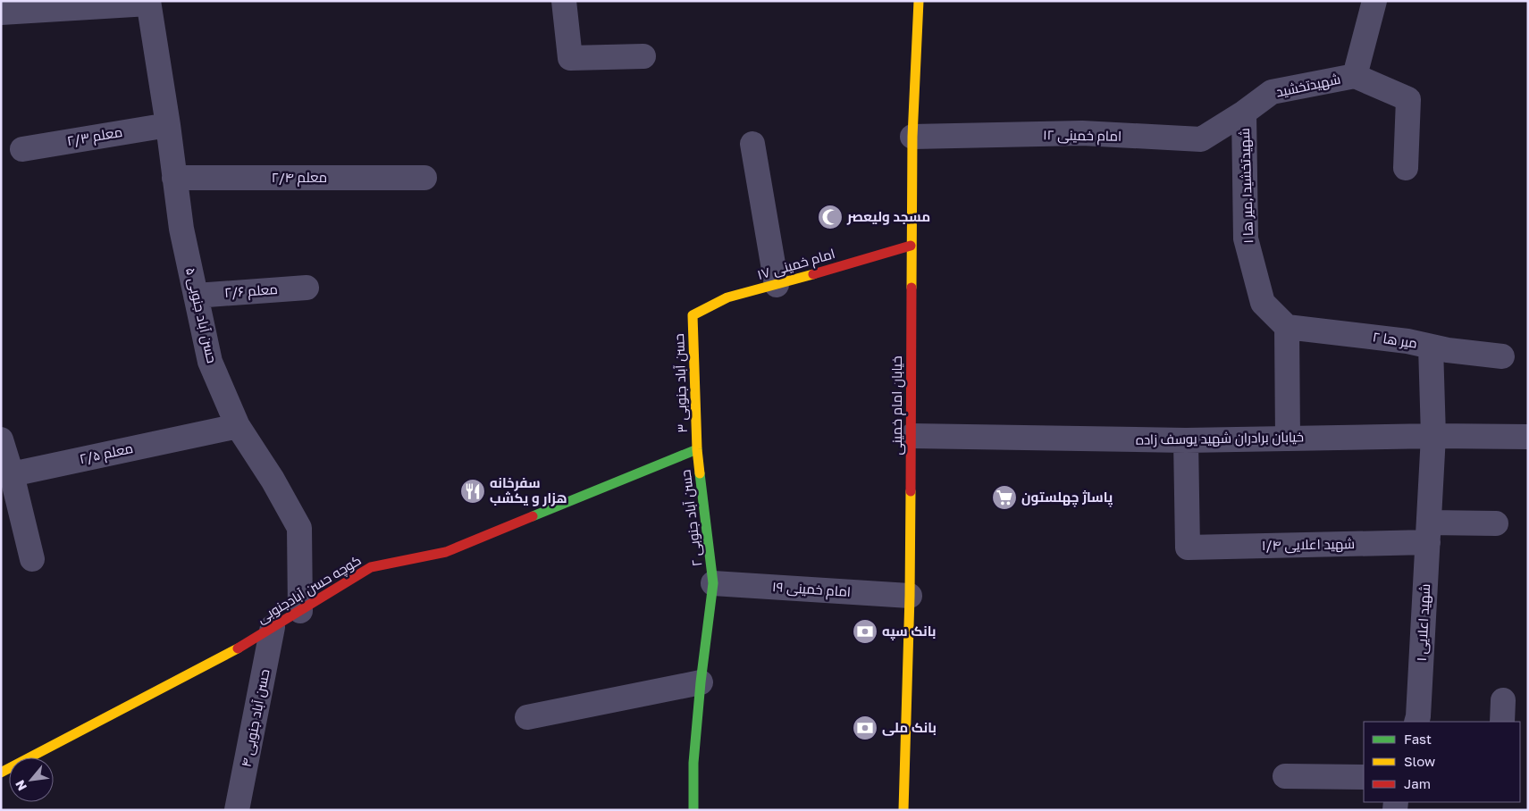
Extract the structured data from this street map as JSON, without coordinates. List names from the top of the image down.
{
  "streets": {
    "street": [
      "شهیدتخشید",
      "امام خمینی ۱۲",
      "معلم ۲/۳",
      "معلم ۲/۴",
      "شهیدتخشید۱,میر ها ۱",
      "امام خمینی ۱۷",
      "معلم ۲/۶",
      "حسن آباد جنوبی ۵",
      "میر ها ۲",
      "حسن آباد جنوبی ۳",
      "خیابان امام خمینی",
      "خیابان برادران شهید یوسف زاده",
      "معلم ۲/۵",
      "حسن آباد جنوبی ۲",
      "شهید اعلایی ۱/۴",
      "کوچه حسن آبادجنوبی",
      "امام خمینی ۱۹",
      "شهید اعلایی ۱",
      "حسن آباد جنوبی ۴"
    ]
  },
  "crossings": [
    ["شهیدتخشید", "امام خمینی ۱۲"],
    ["شهیدتخشید", "شهیدتخشید۱,میر ها ۱"],
    ["امام خمینی ۱۲", "شهیدتخشید۱,میر ها ۱"],
    ["امام خمینی ۱۲", "خیابان امام خمینی"],
    ["معلم ۲/۳", "حسن آباد جنوبی ۵"],
    ["معلم ۲/۴", "حسن آباد جنوبی ۵"],
    ["شهیدتخشید۱,میر ها ۱", "میر ها ۲"],
    ["امام خمینی ۱۷", "حسن آباد جنوبی ۳"],
    ["امام خمینی ۱۷", "خیابان امام خمینی"],
    ["معلم ۲/۶", "حسن آباد جنوبی ۵"],
    ["حسن آباد جنوبی ۵", "معلم ۲/۵"],
    ["حسن آباد جنوبی ۵", "کوچه حسن آبادجنوبی"],
    ["میر ها ۲", "شهید اعلایی ۱"],
    ["حسن آباد جنوبی ۳", "حسن آباد جنوبی ۲"],
    ["حسن آباد جنوبی ۳", "کوچه حسن آبادجنوبی"],
    ["خیابان امام خمینی", "خیابان برادران شهید یوسف زاده"],
    ["خیابان امام خمینی", "امام خمینی ۱۹"],
    ["خیابان برادران شهید یوسف زاده", "شهید اعلایی ۱/۴"],
    ["خیابان برادران شهید یوسف زاده", "شهید اعلایی ۱"],
    ["حسن آباد جنوبی ۲", "کوچه حسن آبادجنوبی"],
    ["حسن آباد جنوبی ۲", "امام خمینی ۱۹"],
    ["شهید اعلایی ۱/۴", "شهید اعلایی ۱"],
    ["کوچه حسن آبادجنوبی", "حسن آباد جنوبی ۴"]
  ],
  "places": {
    "mosque": ["مسجد ولیعصر"],
    "restaurant": ["سفرخانه هزار و یکشب"],
    "supermarket": ["پاساژ چهلستون"],
    "bank": ["بانک سپه", "بانک ملی"]
  },
  "legend": ["Fast", "Slow", "Jam"],
  "north": "bottom left"
}
